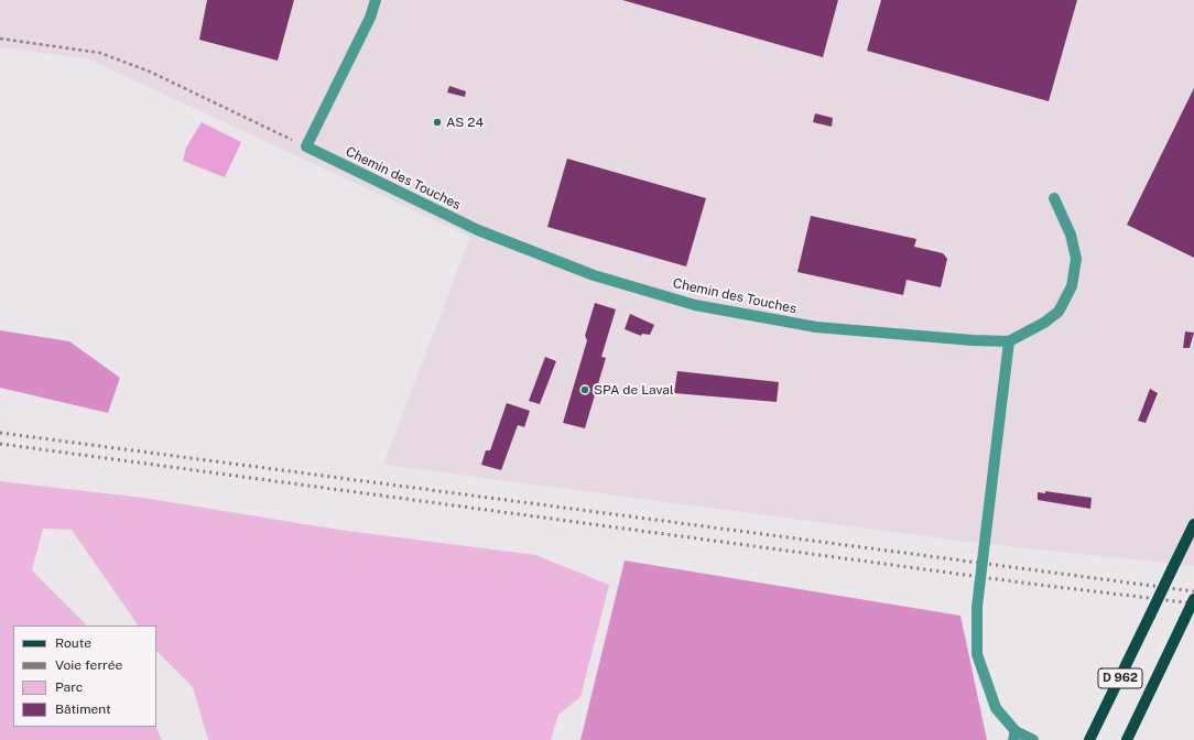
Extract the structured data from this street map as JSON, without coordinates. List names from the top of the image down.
{
  "streets": {
    "main road": ["D 962"],
    "street": ["Chemin des Touches"]
  },
  "places": ["AS 24", "SPA de Laval"],
  "legend": [
    "Route",
    "Voie ferrée",
    "Parc",
    "Bâtiment"
  ]
}
